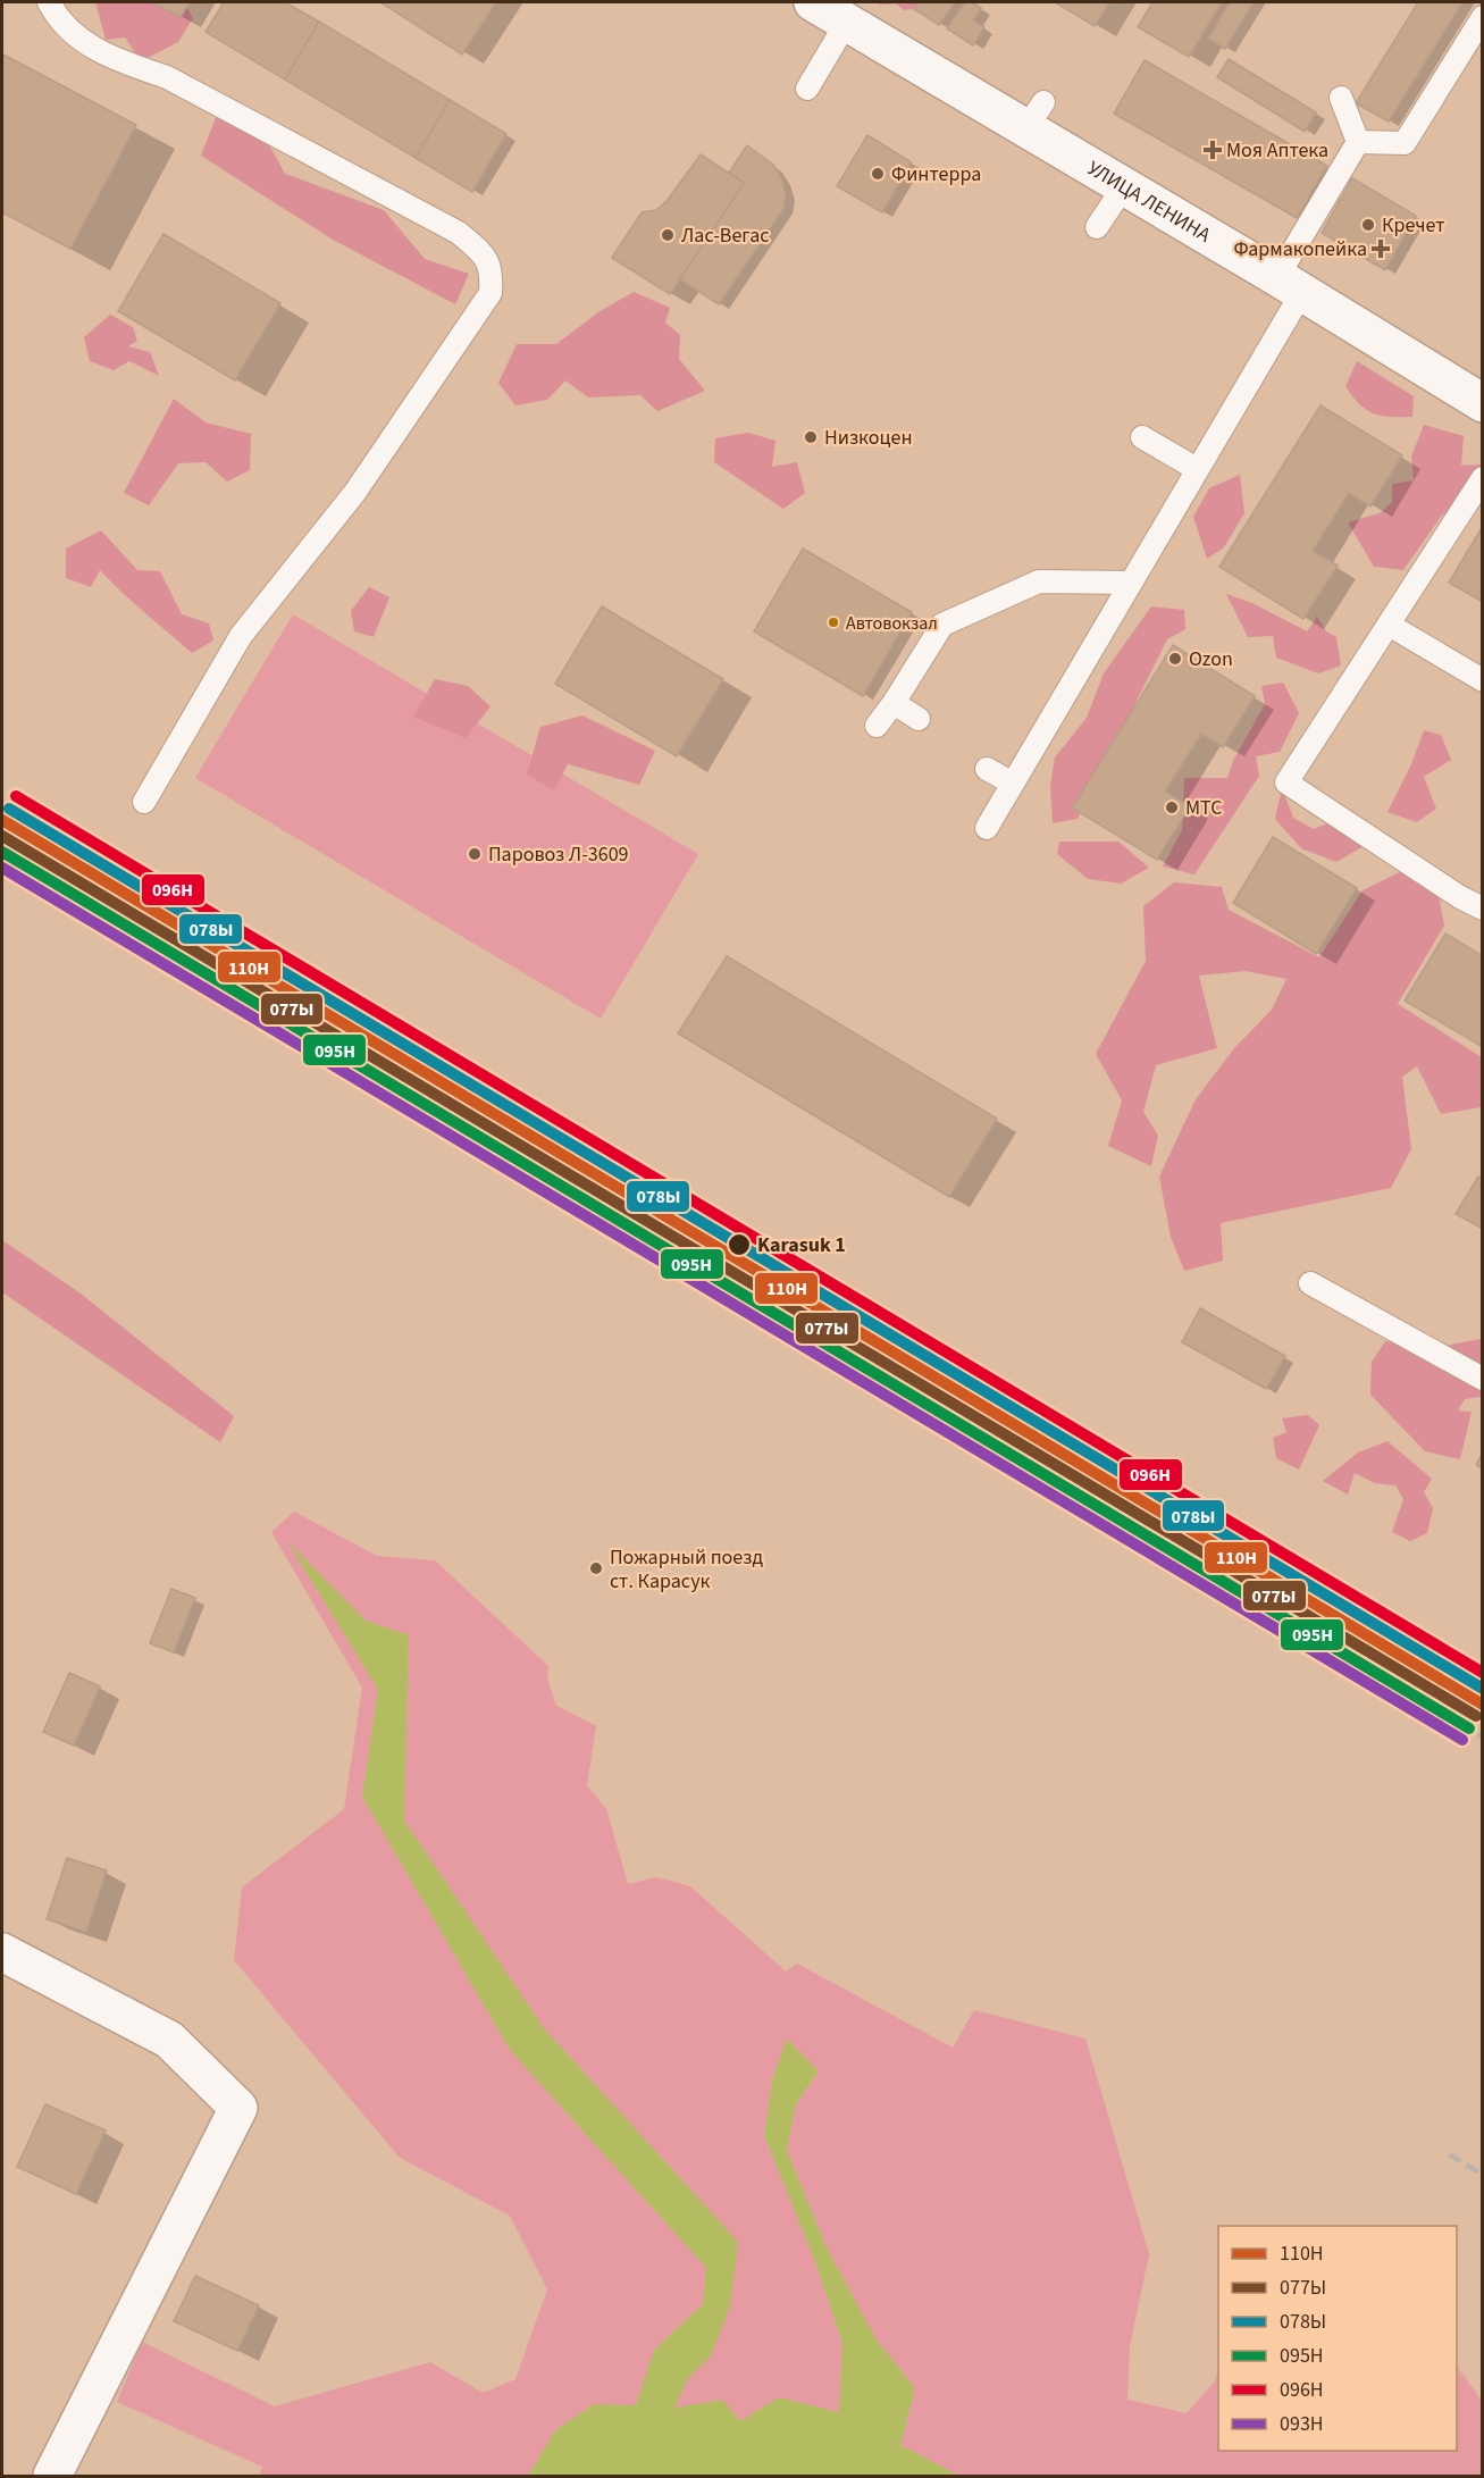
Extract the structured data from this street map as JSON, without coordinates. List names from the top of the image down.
{
  "streets": {
    "main road": ["УЛИЦА ЛЕНИНА"]
  },
  "places": {
    "health": ["Моя Аптека", "Фармакопейка"],
    "other": [
      "Финтерра",
      "Кречет",
      "Лас-Вегас",
      "Низкоцен",
      "Автовокзал",
      "Ozon",
      "МТС",
      "Паровоз Л-3609",
      "Karasuk 1",
      "Пожарный поезд ст. Карасук"
    ]
  },
  "lines": [
    "transit line 096Н",
    "transit line 078Ы",
    "transit line 110Н",
    "transit line 077Ы",
    "transit line 095Н",
    "transit line 093Н"
  ],
  "legend": [
    "110Н",
    "077Ы",
    "078Ы",
    "095Н",
    "096Н",
    "093Н"
  ]
}
